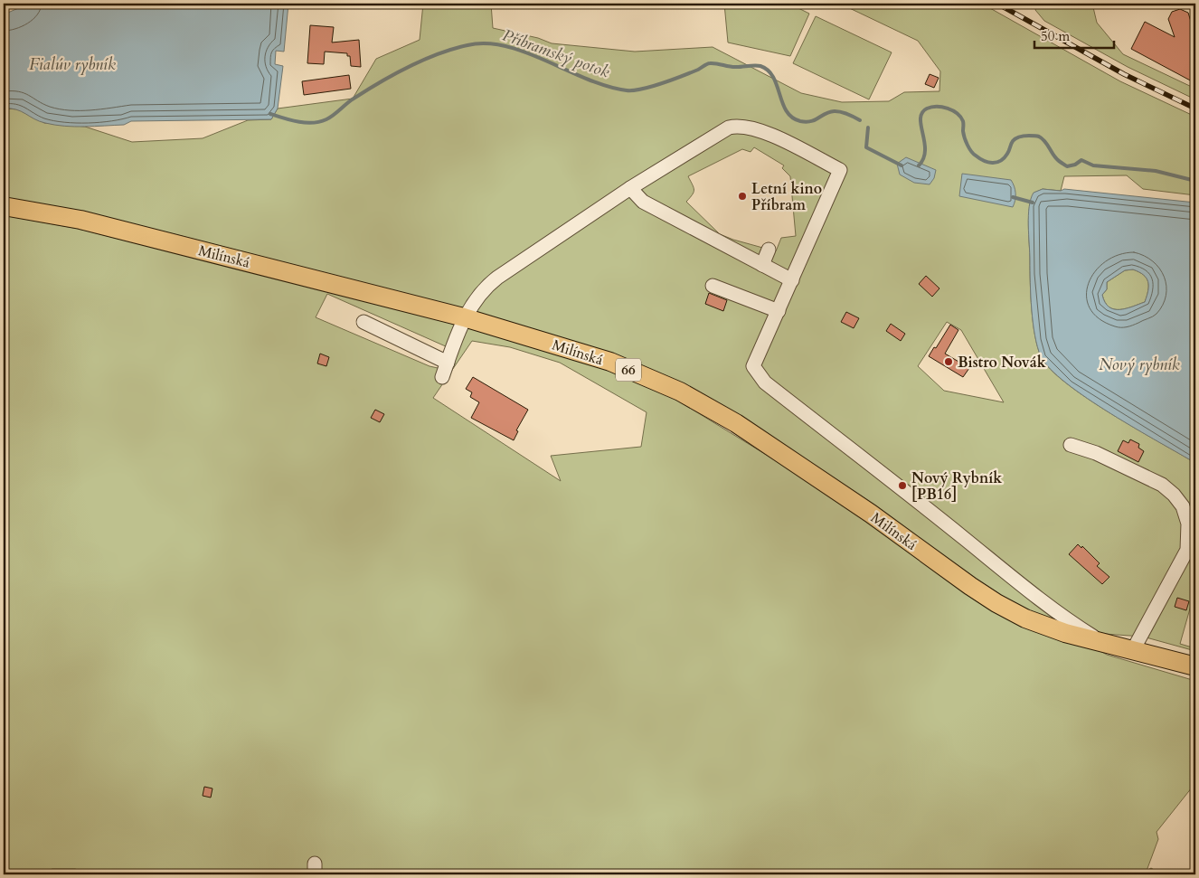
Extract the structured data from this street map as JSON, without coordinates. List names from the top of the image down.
{
  "streets": {
    "main road": ["Milínská", "66"]
  },
  "water": ["Příbramský potok", "Fialúv rybník", "Nový rybník"],
  "places": ["Letní kino Příbram", "Bistro Novák", "Nový Rybník [PB16]"],
  "scale_bar": "50 m"
}
